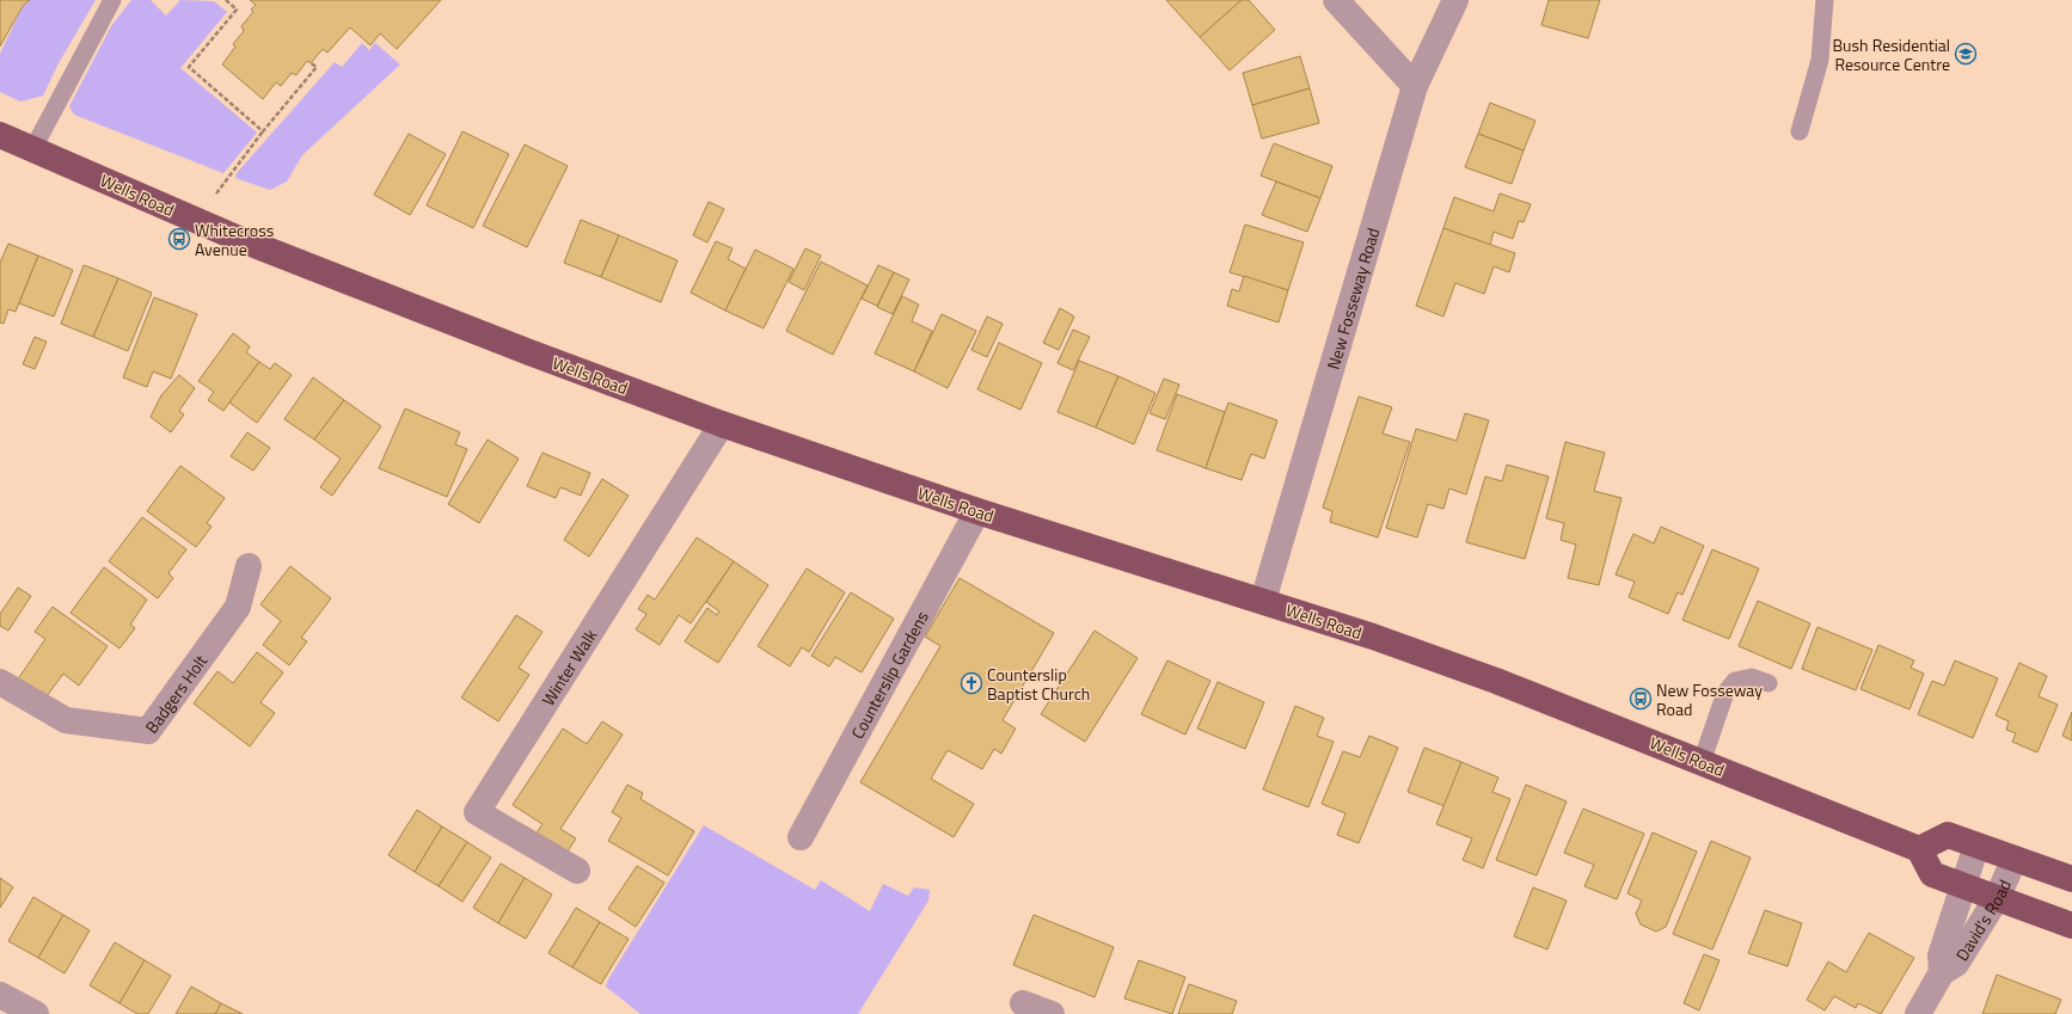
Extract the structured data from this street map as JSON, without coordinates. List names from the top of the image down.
{
  "streets": {
    "highway": ["Wells Road"],
    "street": [
      "New Fosseway Road",
      "Winter Walk",
      "Counterslip Gardens",
      "Badgers Holt",
      "David's Road"
    ]
  },
  "crossings": [
    ["Wells Road", "New Fosseway Road"],
    ["Wells Road", "Winter Walk"],
    ["Wells Road", "Counterslip Gardens"]
  ],
  "places": {
    "school or university": ["Bush Residential Resource Centre"],
    "bus stop": ["Whitecross Avenue", "New Fosseway Road"],
    "church": ["Counterslip Baptist Church"]
  }
}
